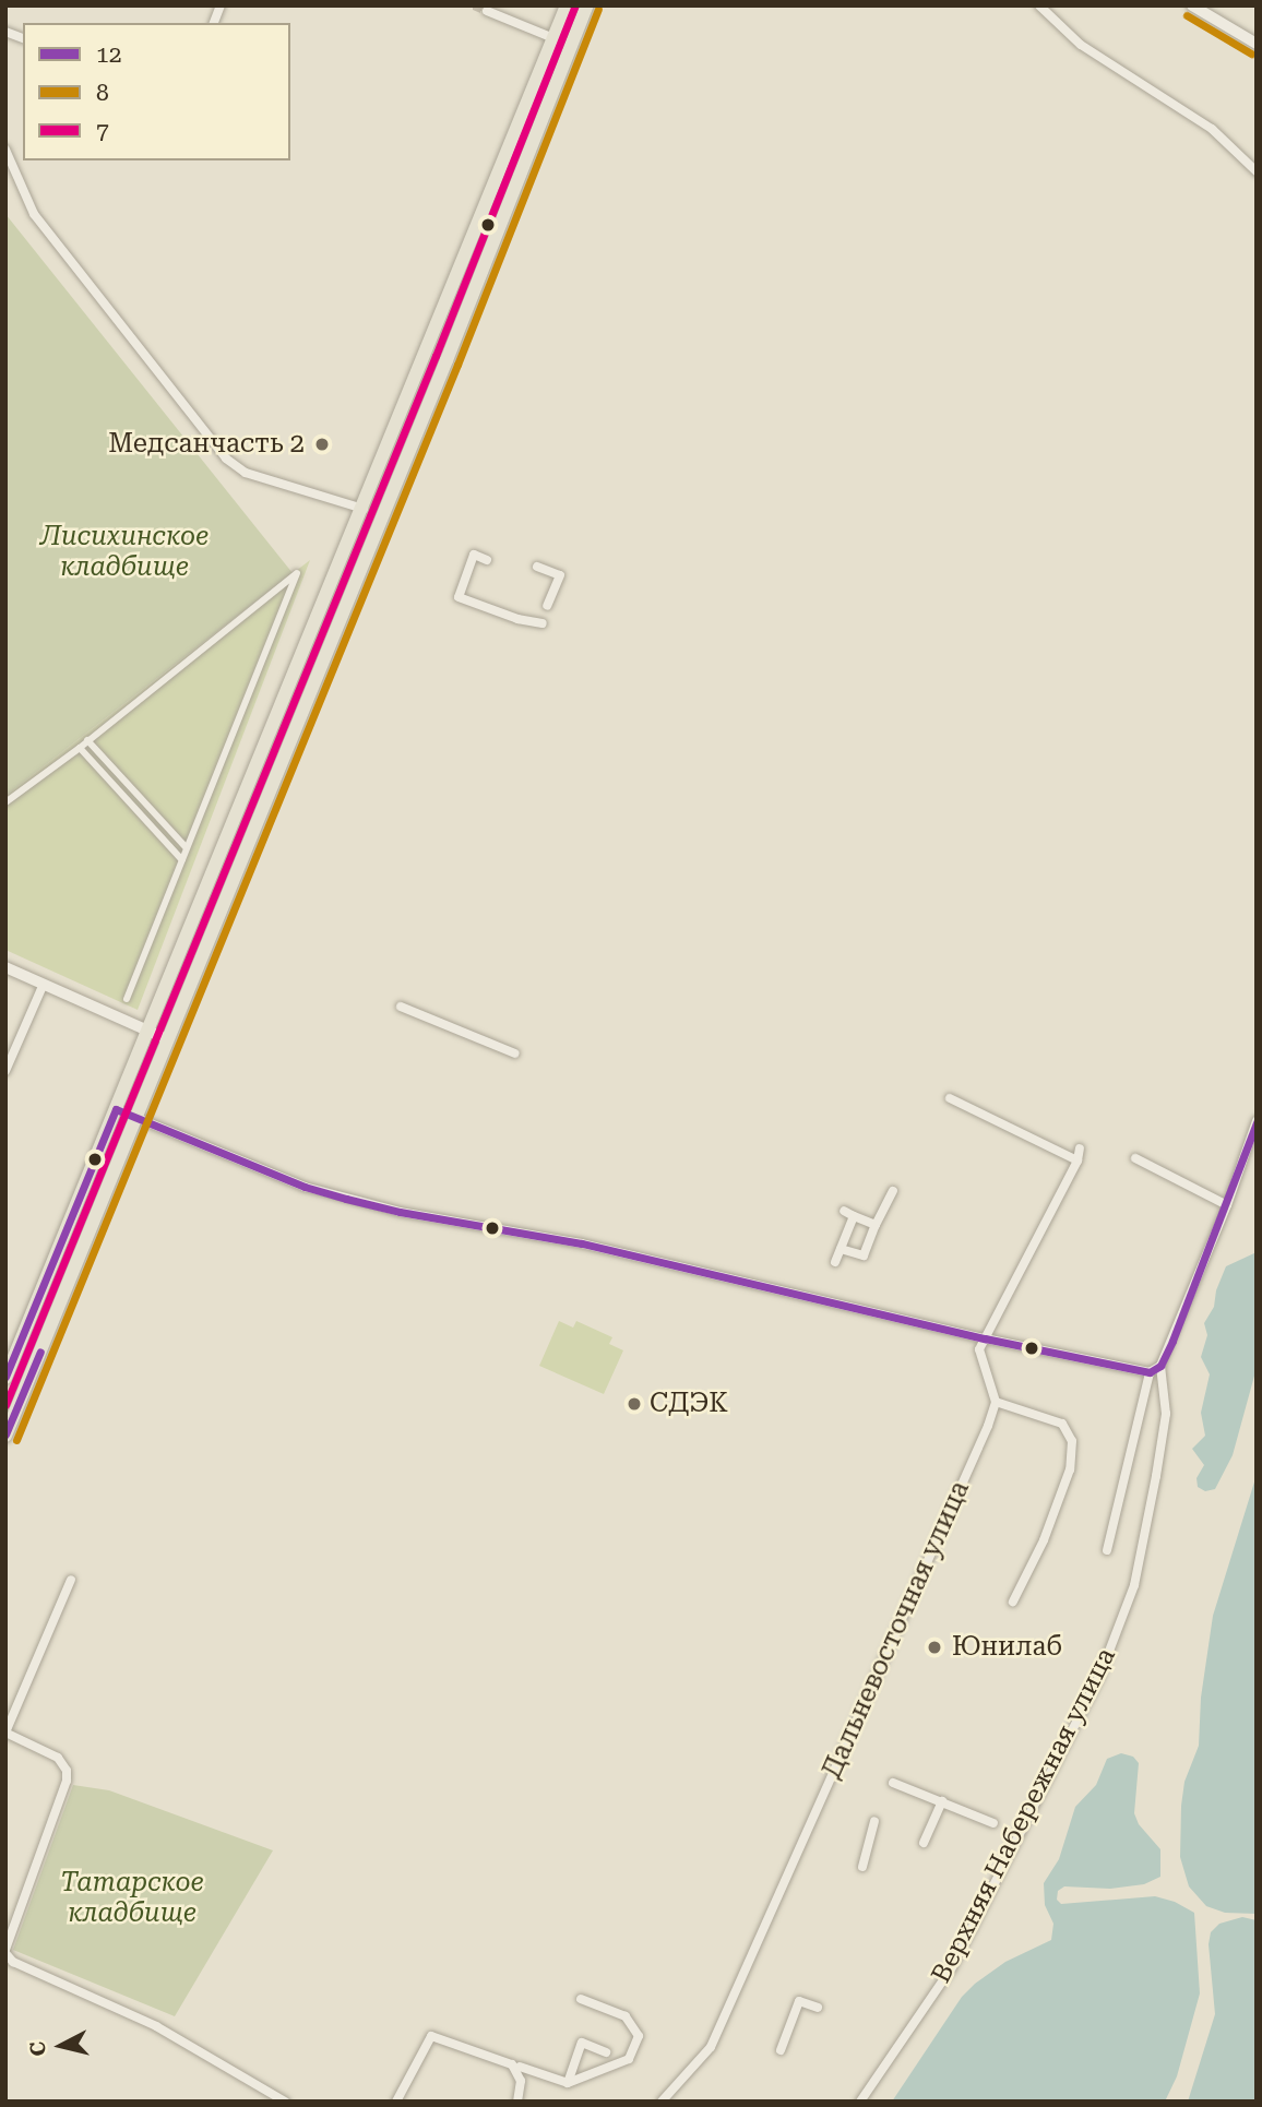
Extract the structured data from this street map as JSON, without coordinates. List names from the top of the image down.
{
  "streets": {
    "street": ["Дальневосточная улица", "Верхняя Набережная улица"]
  },
  "parks": ["Лисихинское кладбище", "Татарское кладбище"],
  "places": ["Медсанчасть 2", "СДЭК", "Юнилаб"],
  "lines": ["transit line 7", "transit line 8", "transit line 12"],
  "legend": ["12", "8", "7"],
  "north": "left"
}
